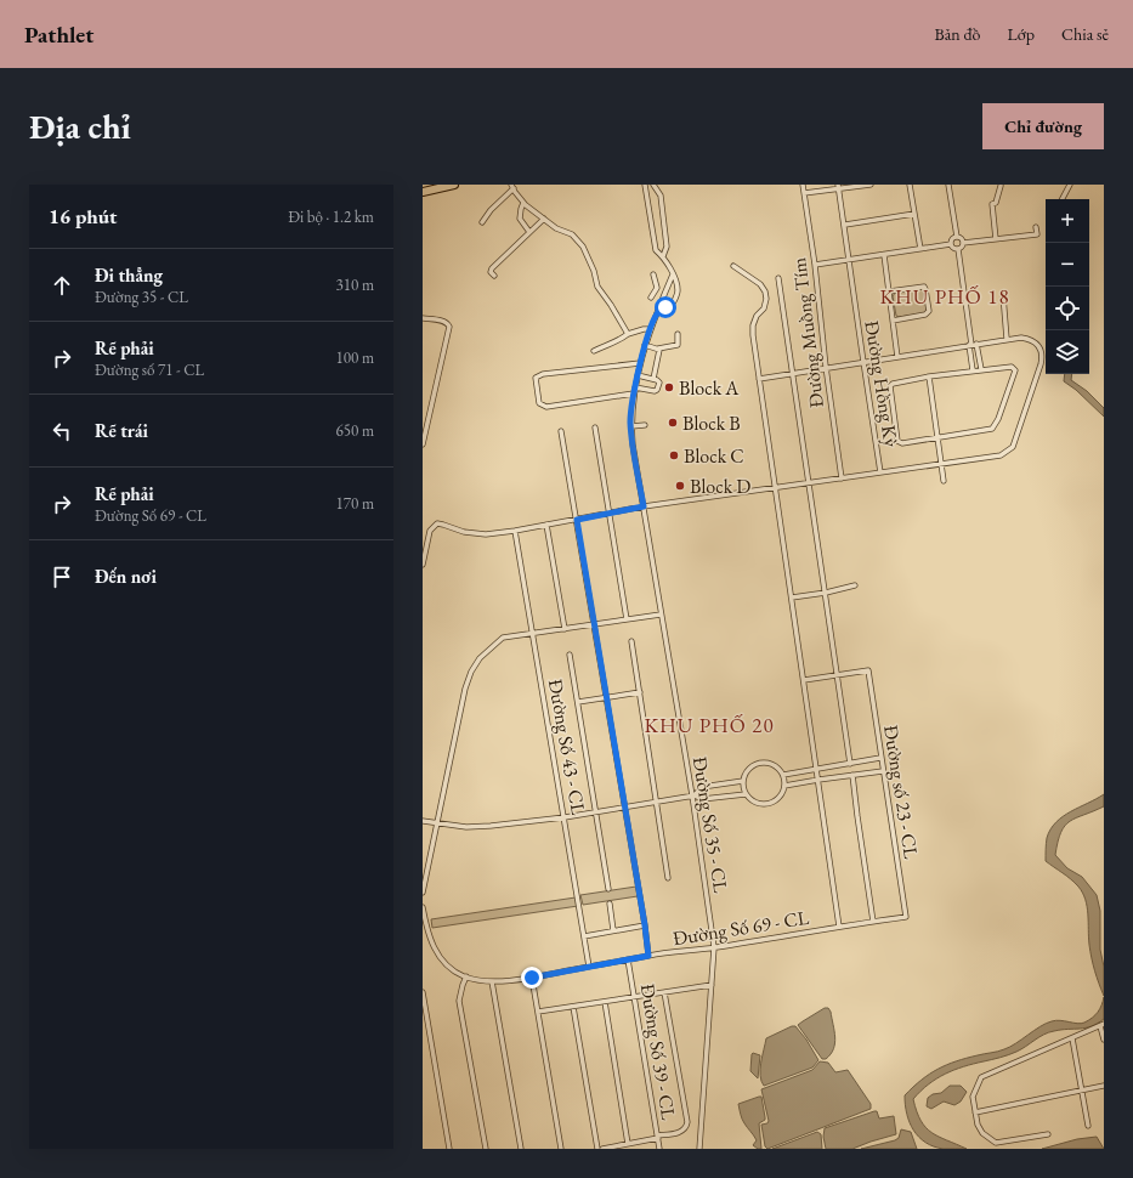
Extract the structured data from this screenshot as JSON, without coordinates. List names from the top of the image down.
{
  "streets": {
    "street": [
      "Đường Muồng Tím",
      "Đường Hồng Kỳ",
      "Đường Số 43 - CL",
      "Đường số 23 - CL",
      "Đường Số 35 - CL",
      "Đường Số 69 - CL",
      "Đường Số 39 - CL"
    ]
  },
  "crossings": [
    ["Đường Số 43 - CL", "Đường Số 69 - CL"],
    ["Đường số 23 - CL", "Đường Số 69 - CL"],
    ["Đường Số 35 - CL", "Đường Số 69 - CL"],
    ["Đường Số 69 - CL", "Đường Số 39 - CL"]
  ],
  "districts": ["KHU PHỐ 18", "KHU PHỐ 20"],
  "places": [
    "Block A",
    "Block B",
    "Block C",
    "Block D"
  ],
  "page": {
    "header": "Pathlet",
    "nav": ["Bản đồ", "Lớp", "Chia sẻ"],
    "buttons": "Chỉ đường",
    "title": "Địa chỉ",
    "heading": ["16 phút", "Đi bộ · 1.2 km"],
    "map_buttons": ["+", "−"],
    "list": [
      ["Đi thẳng", "Đường 35 - CL", "310 m"],
      ["Rẽ phải", "Đường số 71 - CL", "100 m"],
      ["Rẽ trái", "650 m"],
      ["Rẽ phải", "Đường Số 69 - CL", "170 m"],
      "Đến nơi"
    ]
  }
}
